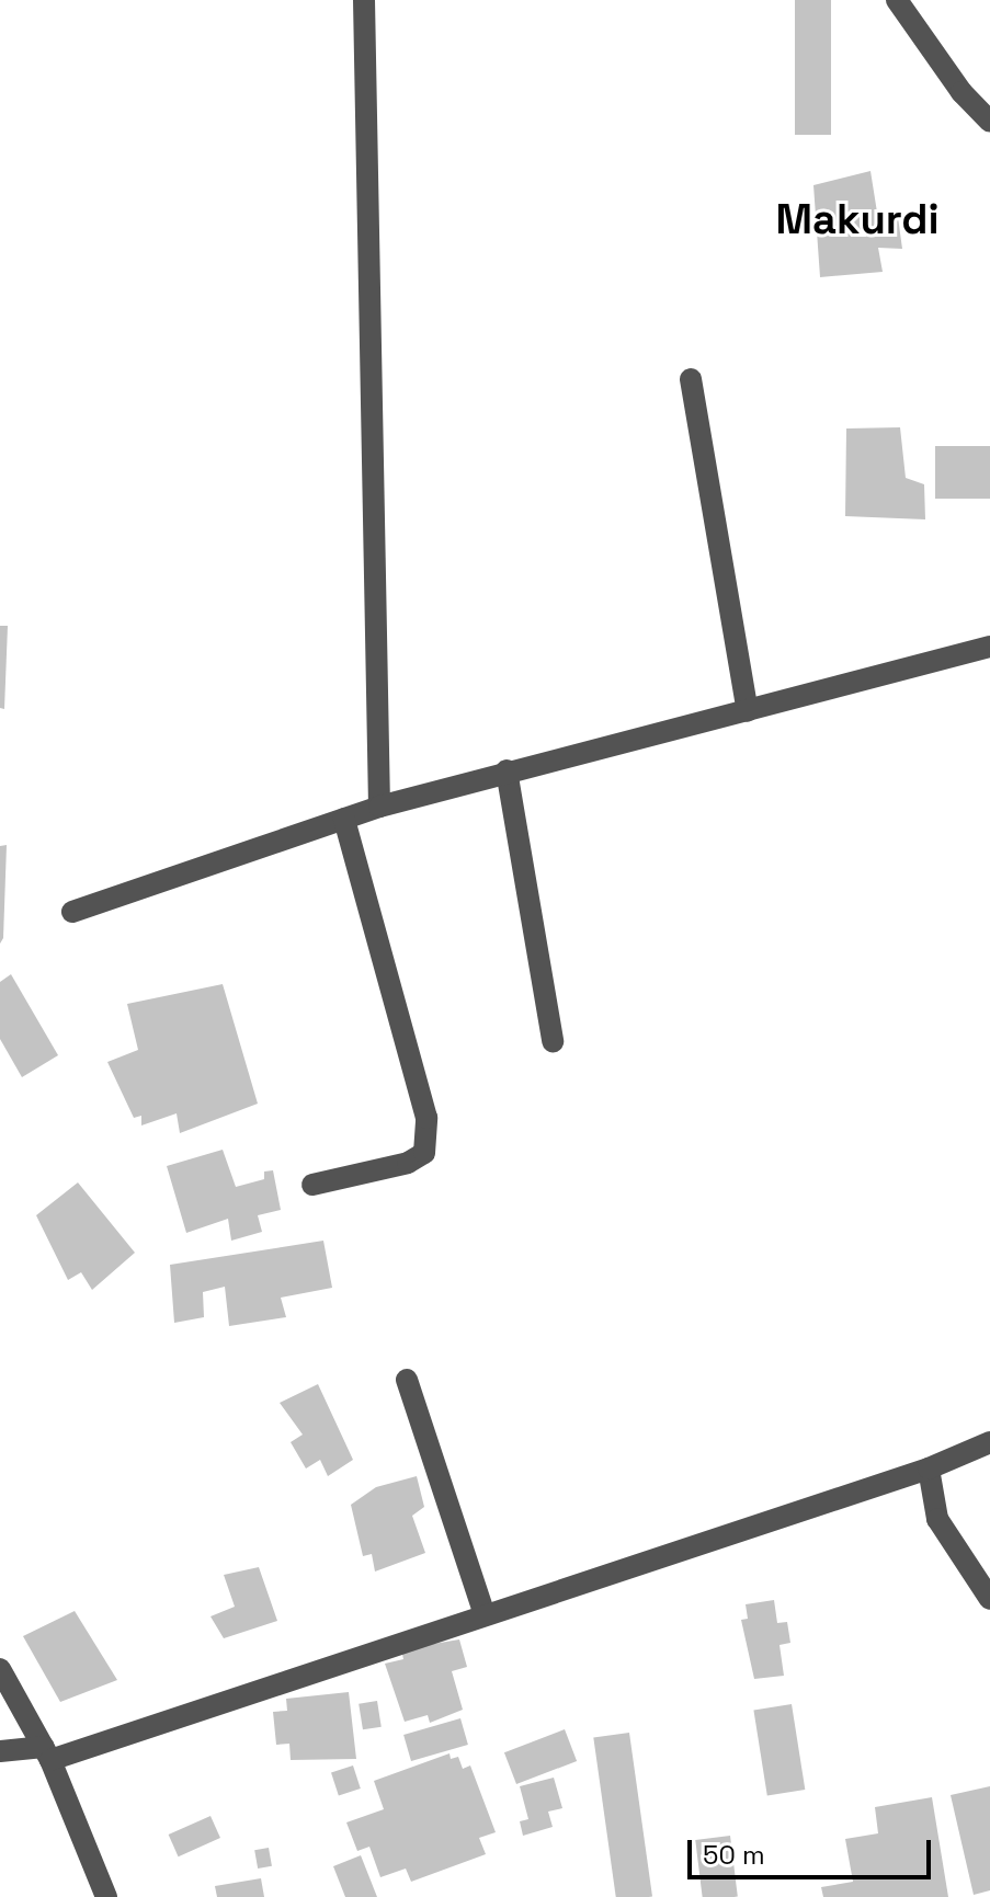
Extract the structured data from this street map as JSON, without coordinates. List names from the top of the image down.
{
  "districts": ["Makurdi"],
  "scale_bar": "50 m"
}
